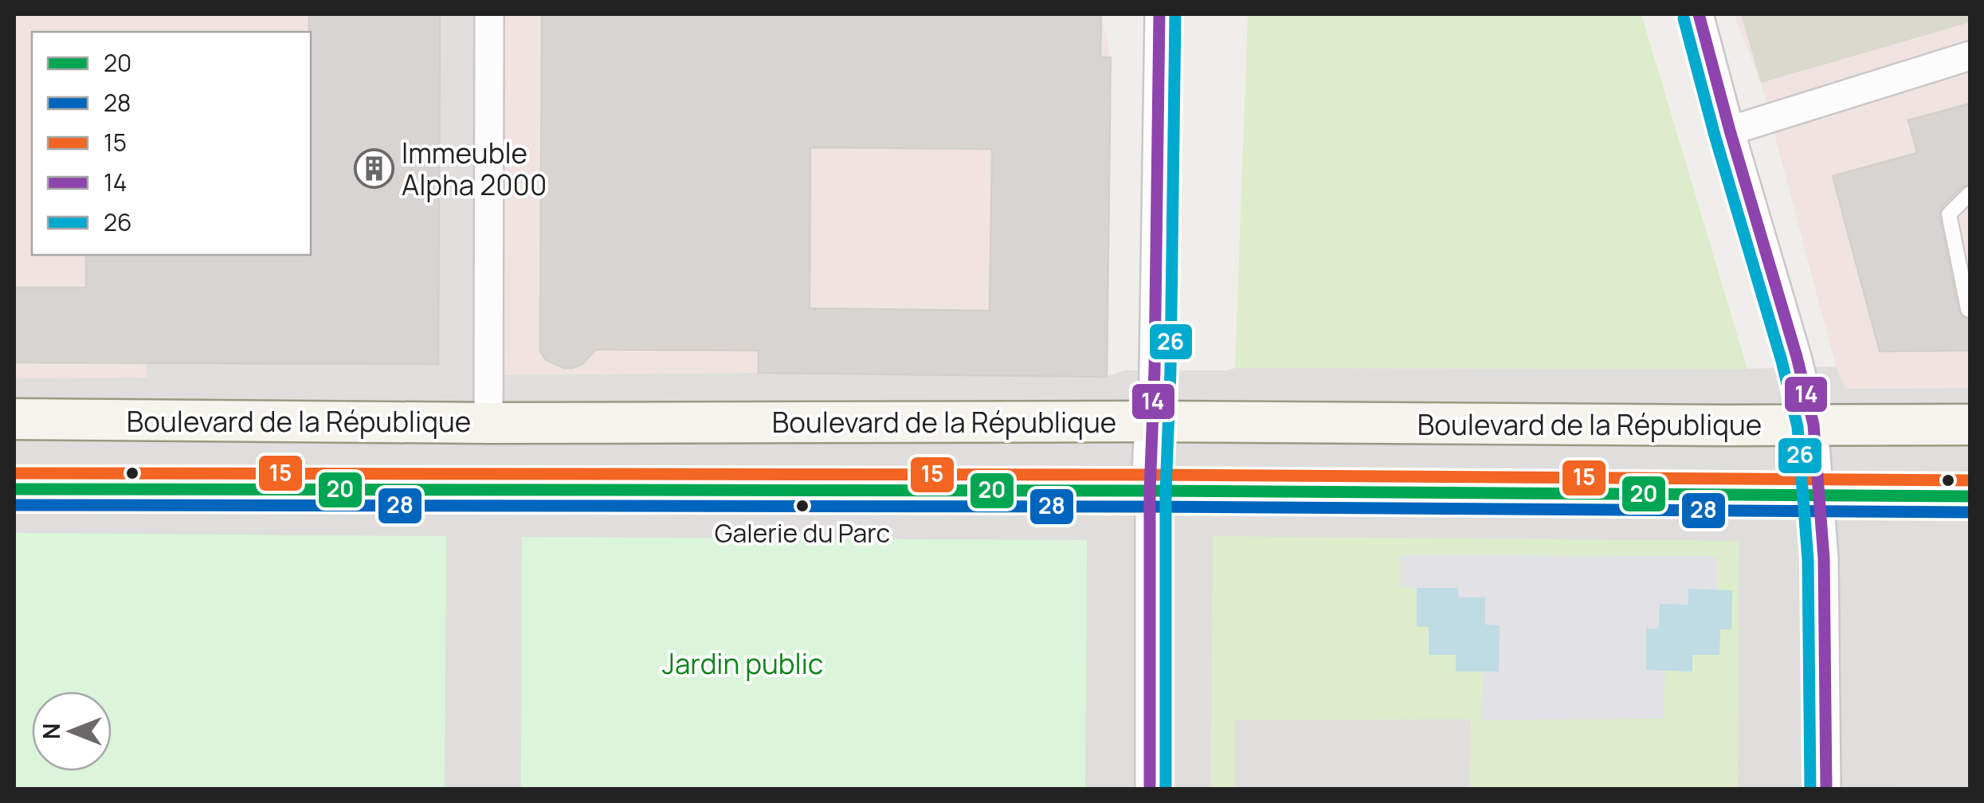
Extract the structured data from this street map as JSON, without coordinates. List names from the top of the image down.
{
  "streets": {
    "main road": ["Boulevard de la République"]
  },
  "parks": ["Jardin public"],
  "places": {
    "building": ["Immeuble Alpha 2000"],
    "other": ["Galerie du Parc"]
  },
  "lines": [
    "transit line 14",
    "transit line 26",
    "transit line 15",
    "transit line 20",
    "transit line 28"
  ],
  "legend": [
    "20",
    "28",
    "15",
    "14",
    "26"
  ],
  "north": "left"
}
